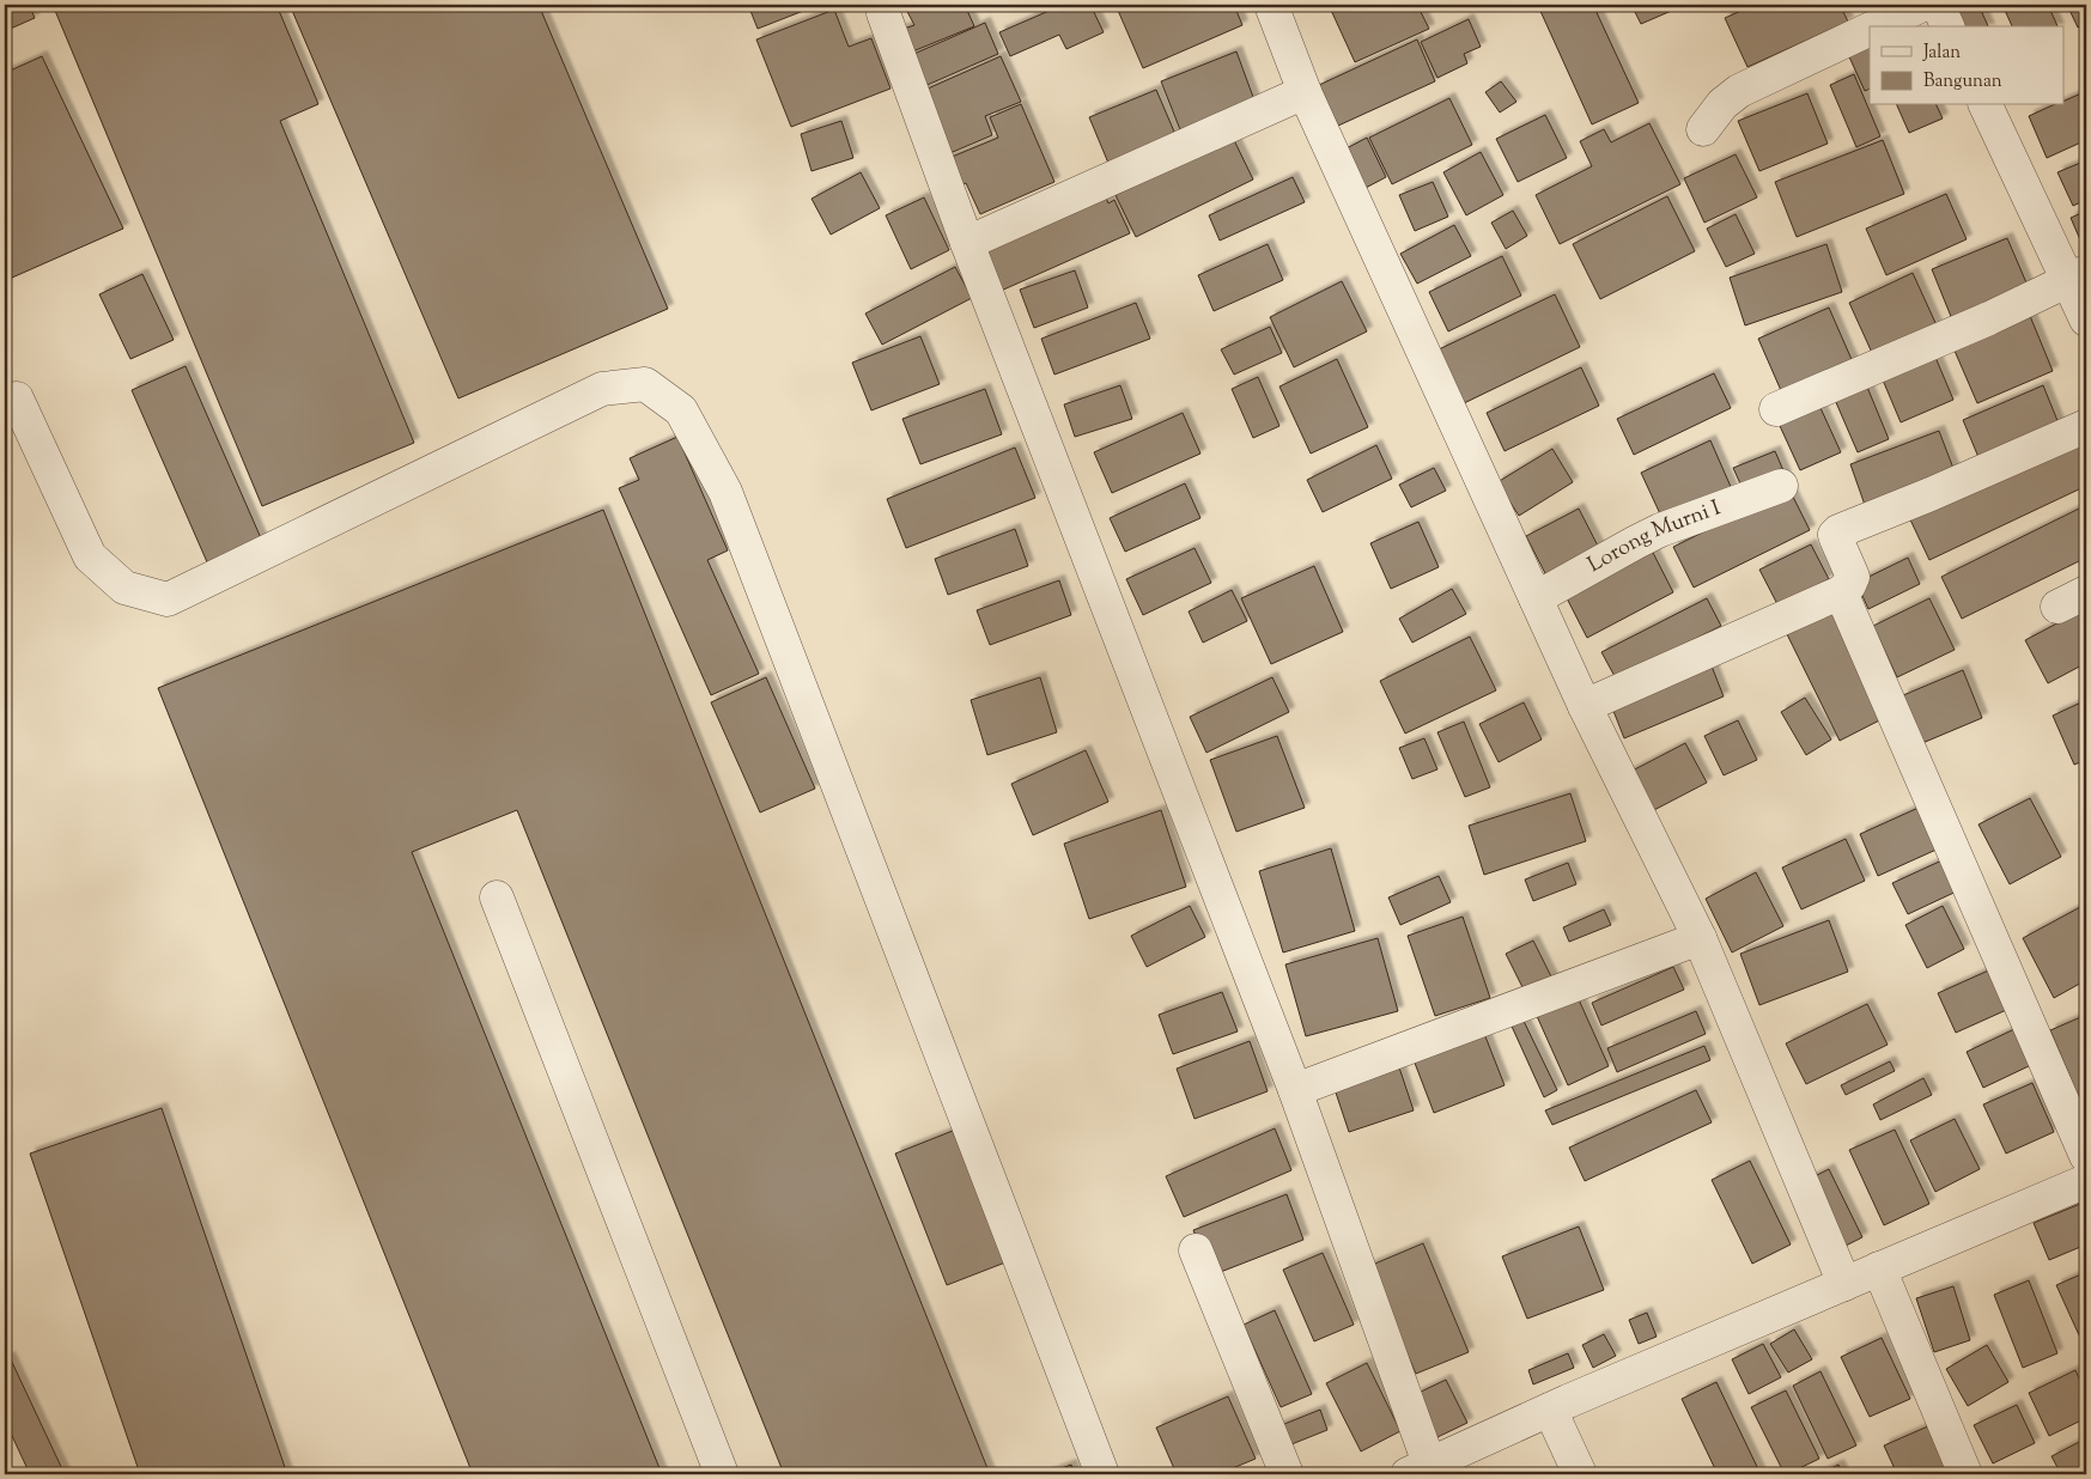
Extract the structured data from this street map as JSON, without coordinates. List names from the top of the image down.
{
  "streets": {
    "street": ["Lorong Murni I"]
  },
  "legend": ["Jalan", "Bangunan"]
}
